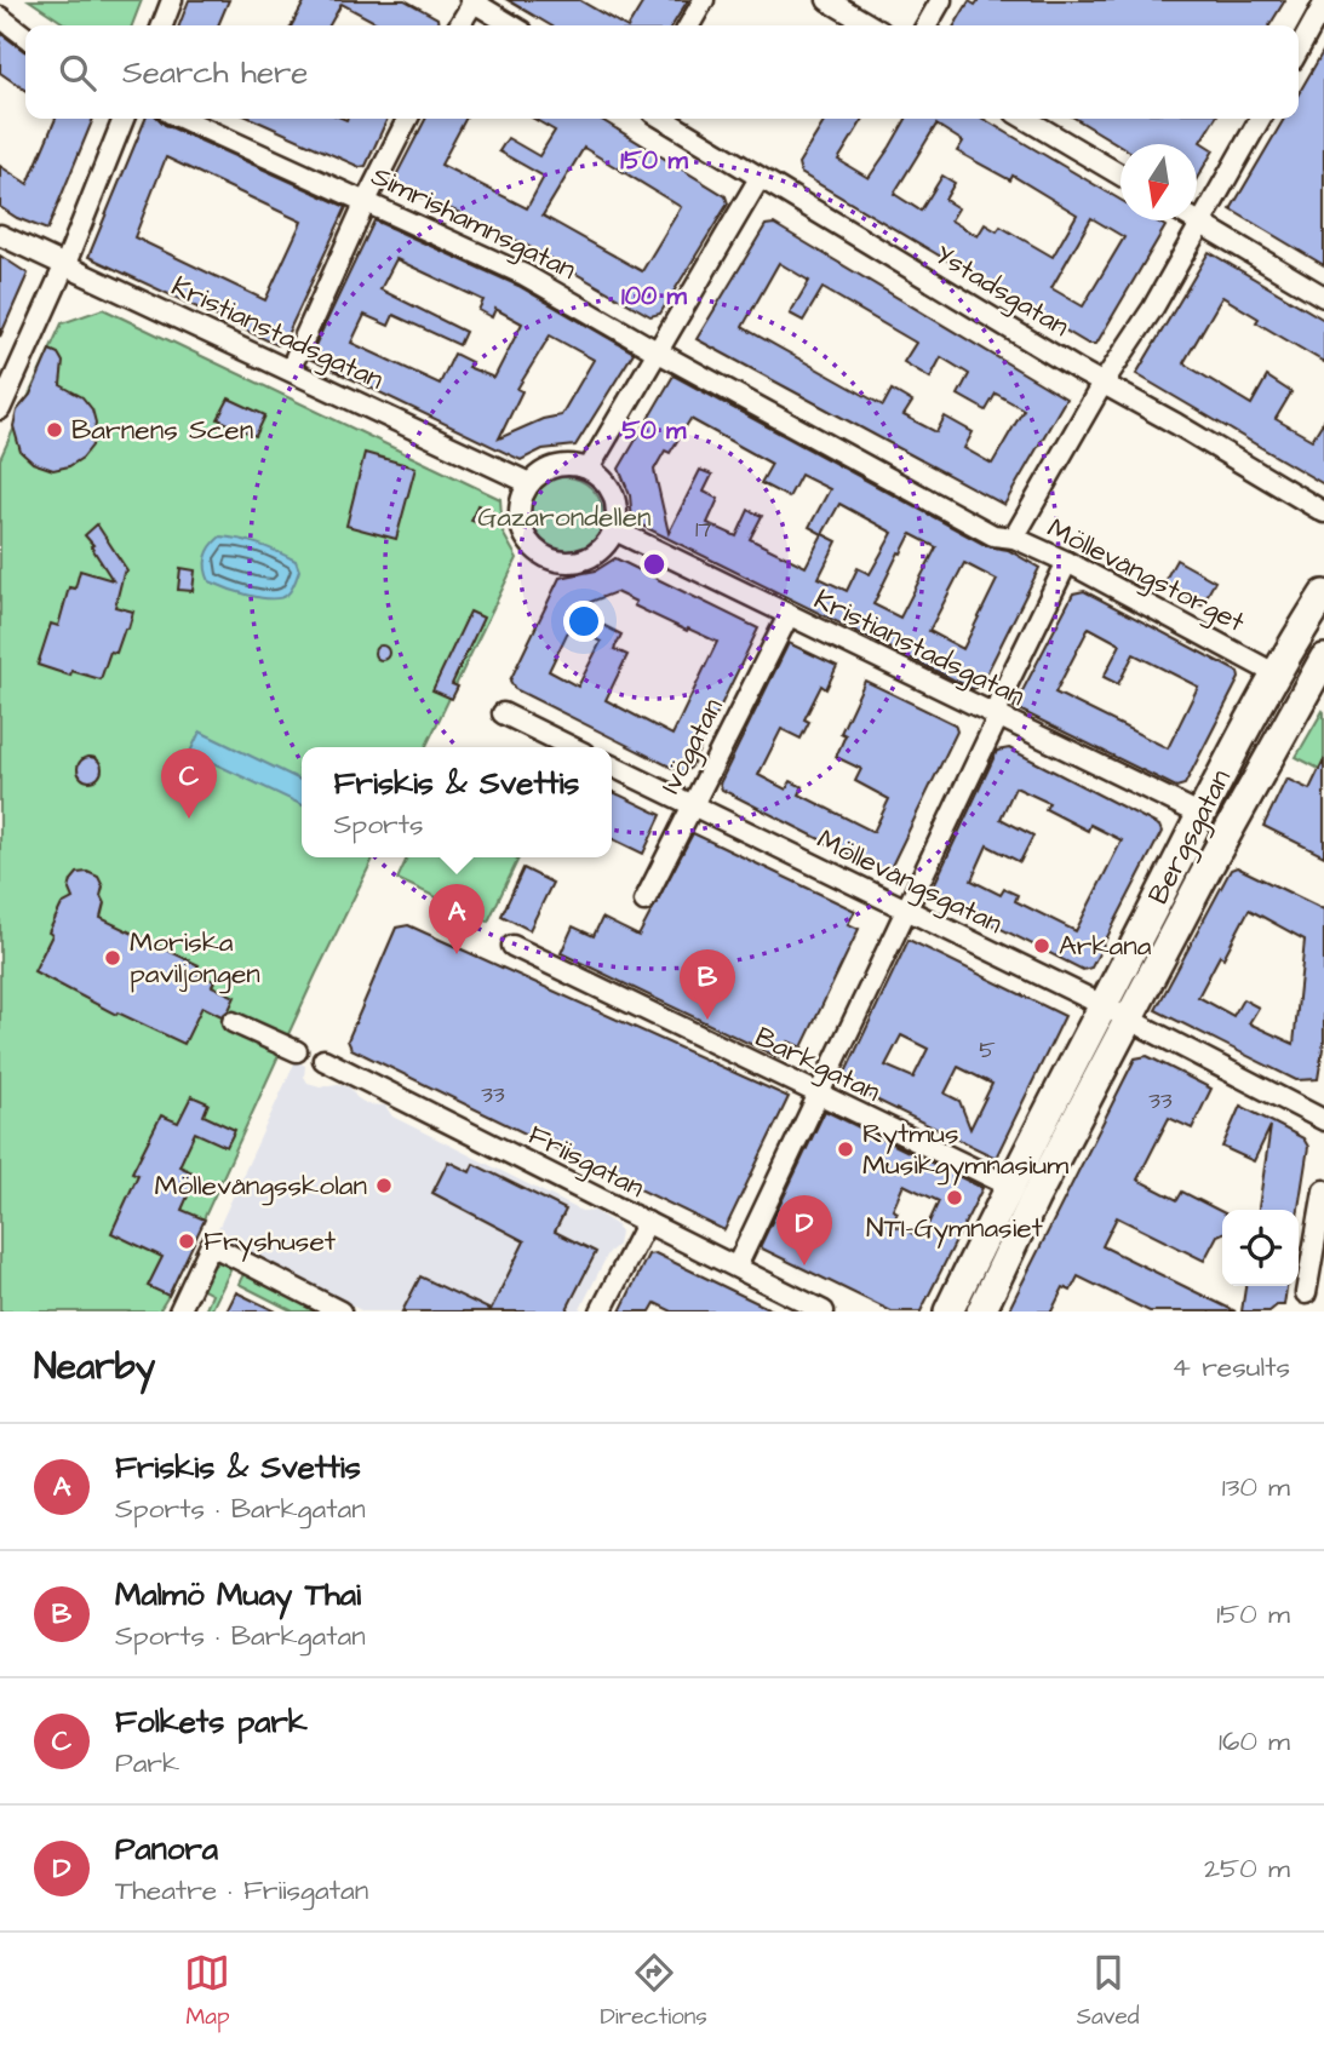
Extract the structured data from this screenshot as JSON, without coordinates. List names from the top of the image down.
{
  "streets": {
    "street": [
      "Simrishamnsgatan",
      "Ystadsgatan",
      "Kristianstadsgatan",
      "Möllevångstorget",
      "Ivögatan",
      "Bergsgatan",
      "Möllevångsgatan",
      "Barkgatan",
      "Friisgatan"
    ]
  },
  "crossings": [
    ["Simrishamnsgatan", "Möllevångstorget"],
    ["Ystadsgatan", "Möllevångstorget"],
    ["Kristianstadsgatan", "Ivögatan"],
    ["Kristianstadsgatan", "Bergsgatan"],
    ["Möllevångstorget", "Bergsgatan"],
    ["Ivögatan", "Möllevångsgatan"],
    ["Bergsgatan", "Möllevångsgatan"],
    ["Bergsgatan", "Barkgatan"]
  ],
  "parks": ["Gazarondellen"],
  "places": [
    "Barnens Scen",
    "Arkana",
    "Moriska paviljongen",
    "Rytmus Musikgymnasium",
    "Möllevångsskolan",
    "NTI-Gymnasiet",
    "Fryshuset"
  ],
  "house_numbers": [
    "17",
    "5",
    "33",
    "33"
  ],
  "north": "bottom",
  "page": {
    "search": "Search here",
    "popup": ["Friskis & Svettis", "Sports"],
    "pins": [
      "C",
      "A",
      "B",
      "D"
    ],
    "heading": ["Nearby", "4 results"],
    "list": [
      {
        "mark": "A",
        "name": "Friskis & Svettis",
        "note": "Sports · Barkgatan",
        "value": "130 m"
      },
      {
        "mark": "B",
        "name": "Malmö Muay Thai",
        "note": "Sports · Barkgatan",
        "value": "150 m"
      },
      {
        "mark": "C",
        "name": "Folkets park",
        "note": "Park",
        "value": "160 m"
      },
      {
        "mark": "D",
        "name": "Panora",
        "note": "Theatre · Friisgatan",
        "value": "250 m"
      }
    ],
    "nav": ["Map", "Directions", "Saved"]
  },
  "rings": ["150 m", "100 m", "50 m"]
}
